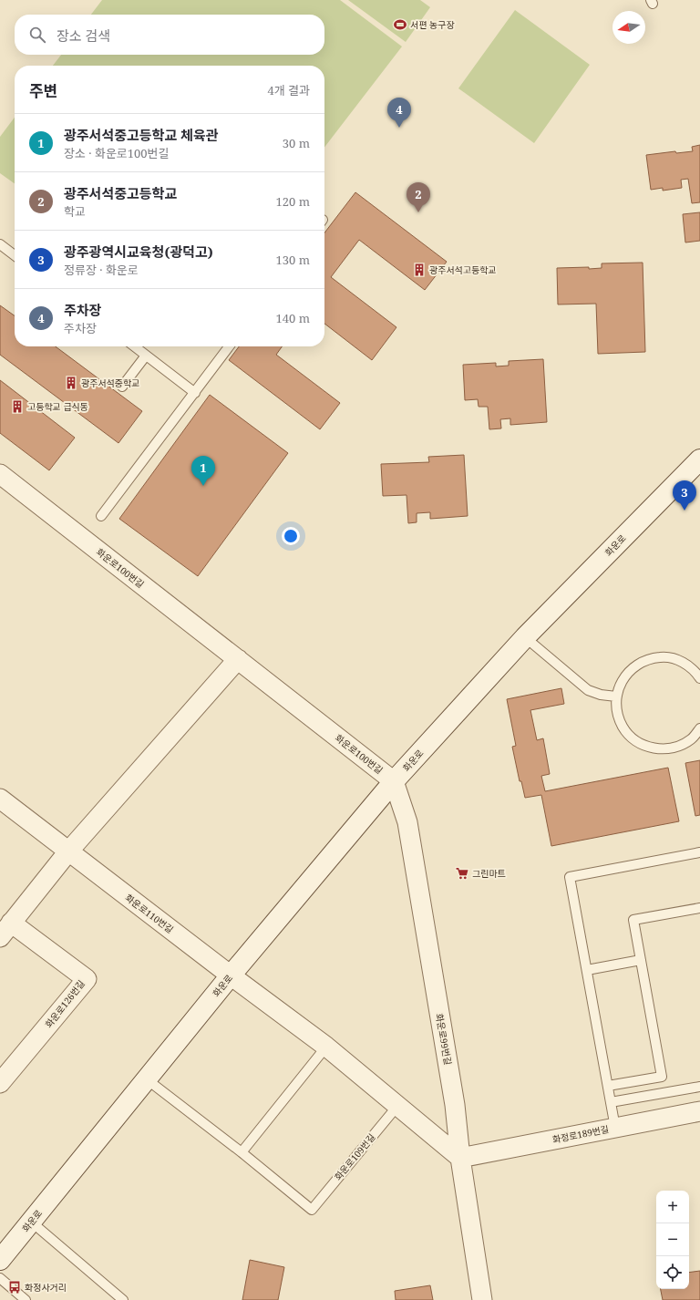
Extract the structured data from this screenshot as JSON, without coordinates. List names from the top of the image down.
{
  "streets": {
    "street": [
      "화운로",
      "화운로100번길",
      "화운로110번길",
      "화운로126번길",
      "화운로99번길",
      "화정로189번길"
    ],
    "lane": ["화운로109번길"]
  },
  "crossings": [
    ["화운로", "화운로100번길"],
    ["화운로", "화운로110번길"],
    ["화운로", "화운로99번길"],
    ["화운로100번길", "화운로99번길"],
    ["화운로99번길", "화정로189번길"]
  ],
  "places": {
    "sports": ["서편 농구장"],
    "building": ["광주서석고등학교", "광주서석중학교", "고등학교 급식동"],
    "supermarket": ["그린마트"],
    "bus stop": ["화정사거리"]
  },
  "north": "left",
  "page": {
    "search": "장소 검색",
    "heading": ["주변", "4개 결과"],
    "pins": [
      "4",
      "2",
      "1",
      "3"
    ],
    "list": [
      {
        "mark": "1",
        "name": "광주서석중고등학교 체육관",
        "note": "장소 · 화운로100번길",
        "value": "30 m"
      },
      {
        "mark": "2",
        "name": "광주서석중고등학교",
        "note": "학교",
        "value": "120 m"
      },
      {
        "mark": "3",
        "name": "광주광역시교육청(광덕고)",
        "note": "정류장 · 화운로",
        "value": "130 m"
      },
      {
        "mark": "4",
        "name": "주차장",
        "note": "주차장",
        "value": "140 m"
      }
    ],
    "map_buttons": ["+", "−"]
  }
}
